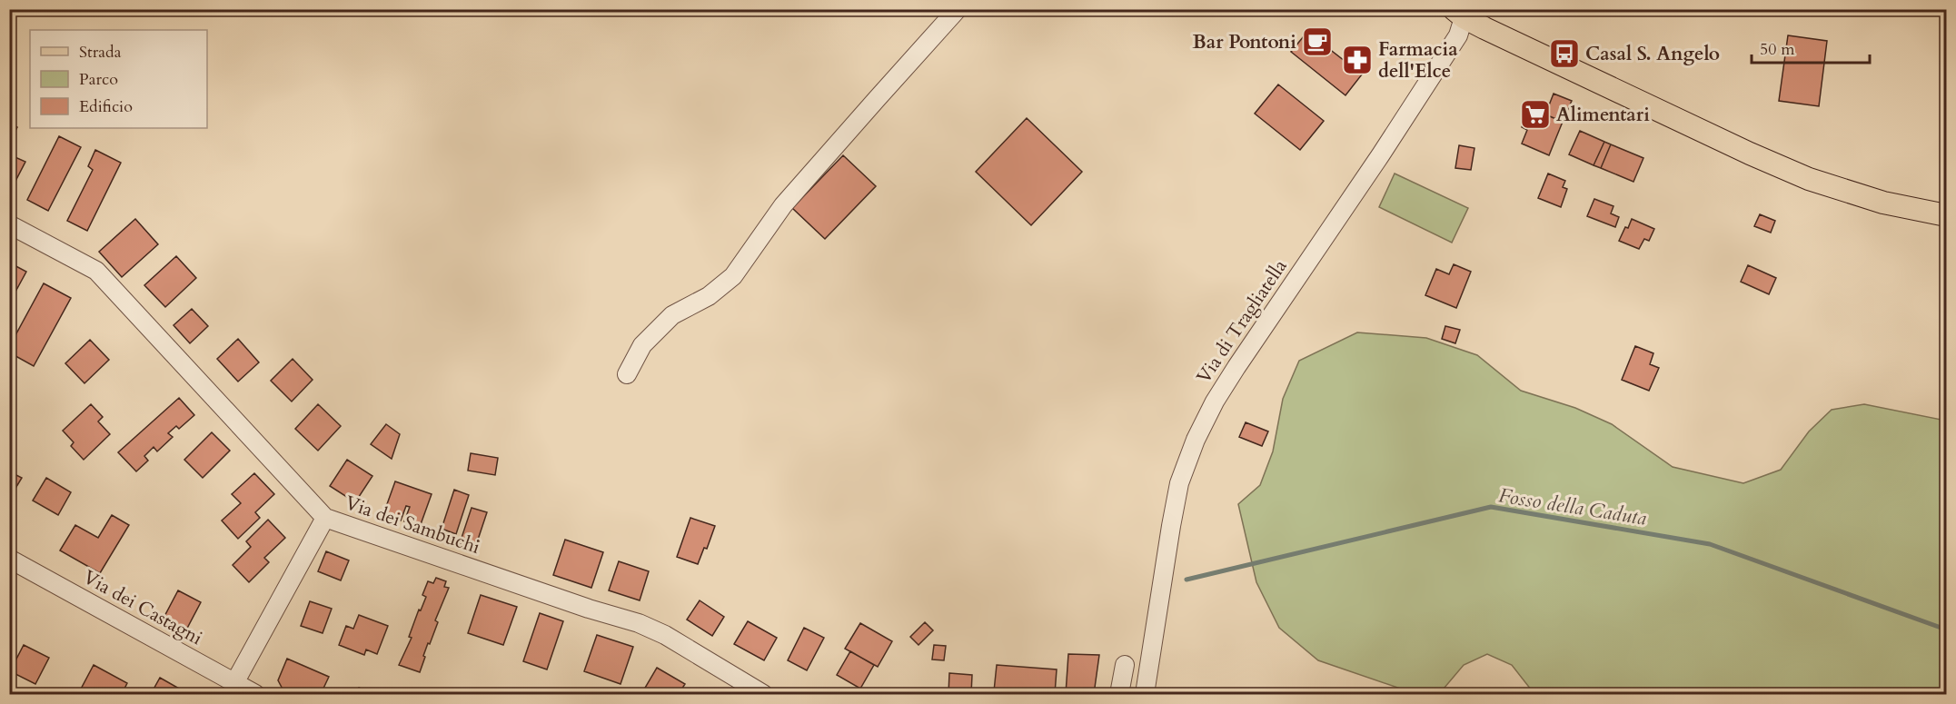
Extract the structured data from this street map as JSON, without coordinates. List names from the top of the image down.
{
  "streets": {
    "street": ["Via di Tragliatella", "Via dei Sambuchi", "Via dei Castagni"]
  },
  "water": ["Fosso della Caduta"],
  "places": {
    "cafe": ["Bar Pontoni"],
    "bus stop": ["Casal S. Angelo"],
    "pharmacy": ["Farmacia dell'Elce"],
    "supermarket": ["Alimentari"]
  },
  "legend": ["Strada", "Parco", "Edificio"],
  "scale_bar": "50 m"
}
